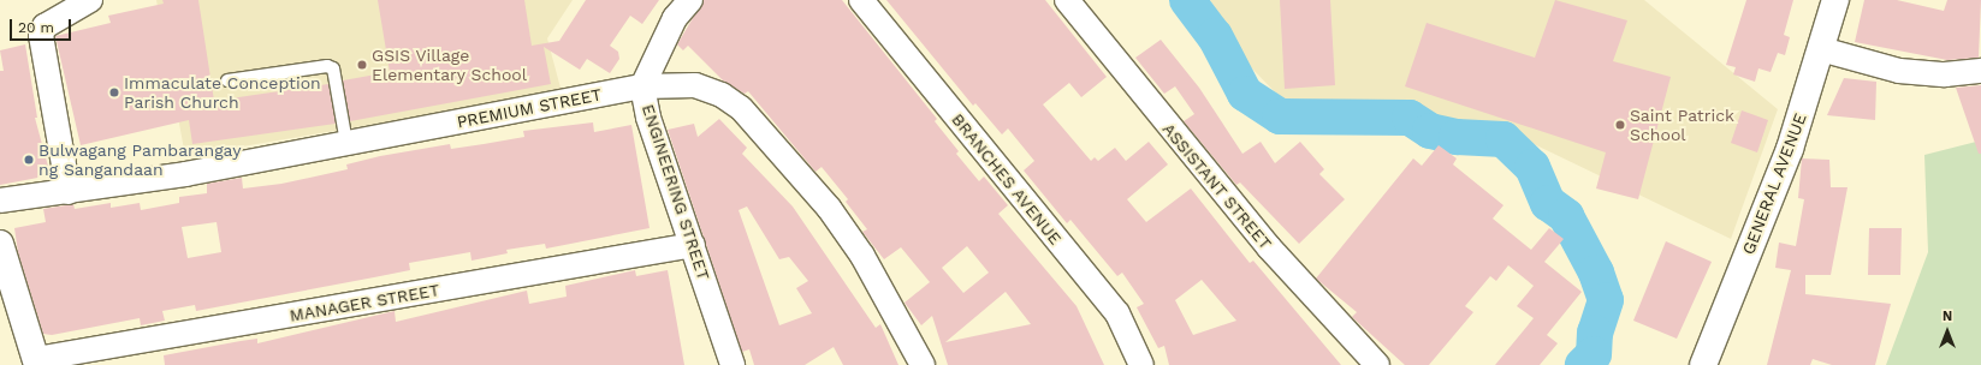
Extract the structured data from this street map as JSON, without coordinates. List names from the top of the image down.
{
  "streets": {
    "street": [
      "PREMIUM STREET",
      "BRANCHES AVENUE",
      "GENERAL AVENUE",
      "ASSISTANT STREET",
      "ENGINEERING STREET",
      "MANAGER STREET"
    ]
  },
  "crossings": [
    ["PREMIUM STREET", "ENGINEERING STREET"],
    ["ENGINEERING STREET", "MANAGER STREET"]
  ],
  "places": [
    "GSIS Village Elementary School",
    "Immaculate Conception Parish Church",
    "Saint Patrick School",
    "Bulwagang Pambarangay ng Sangandaan"
  ],
  "scale_bar": "20 m",
  "north": "top"
}
